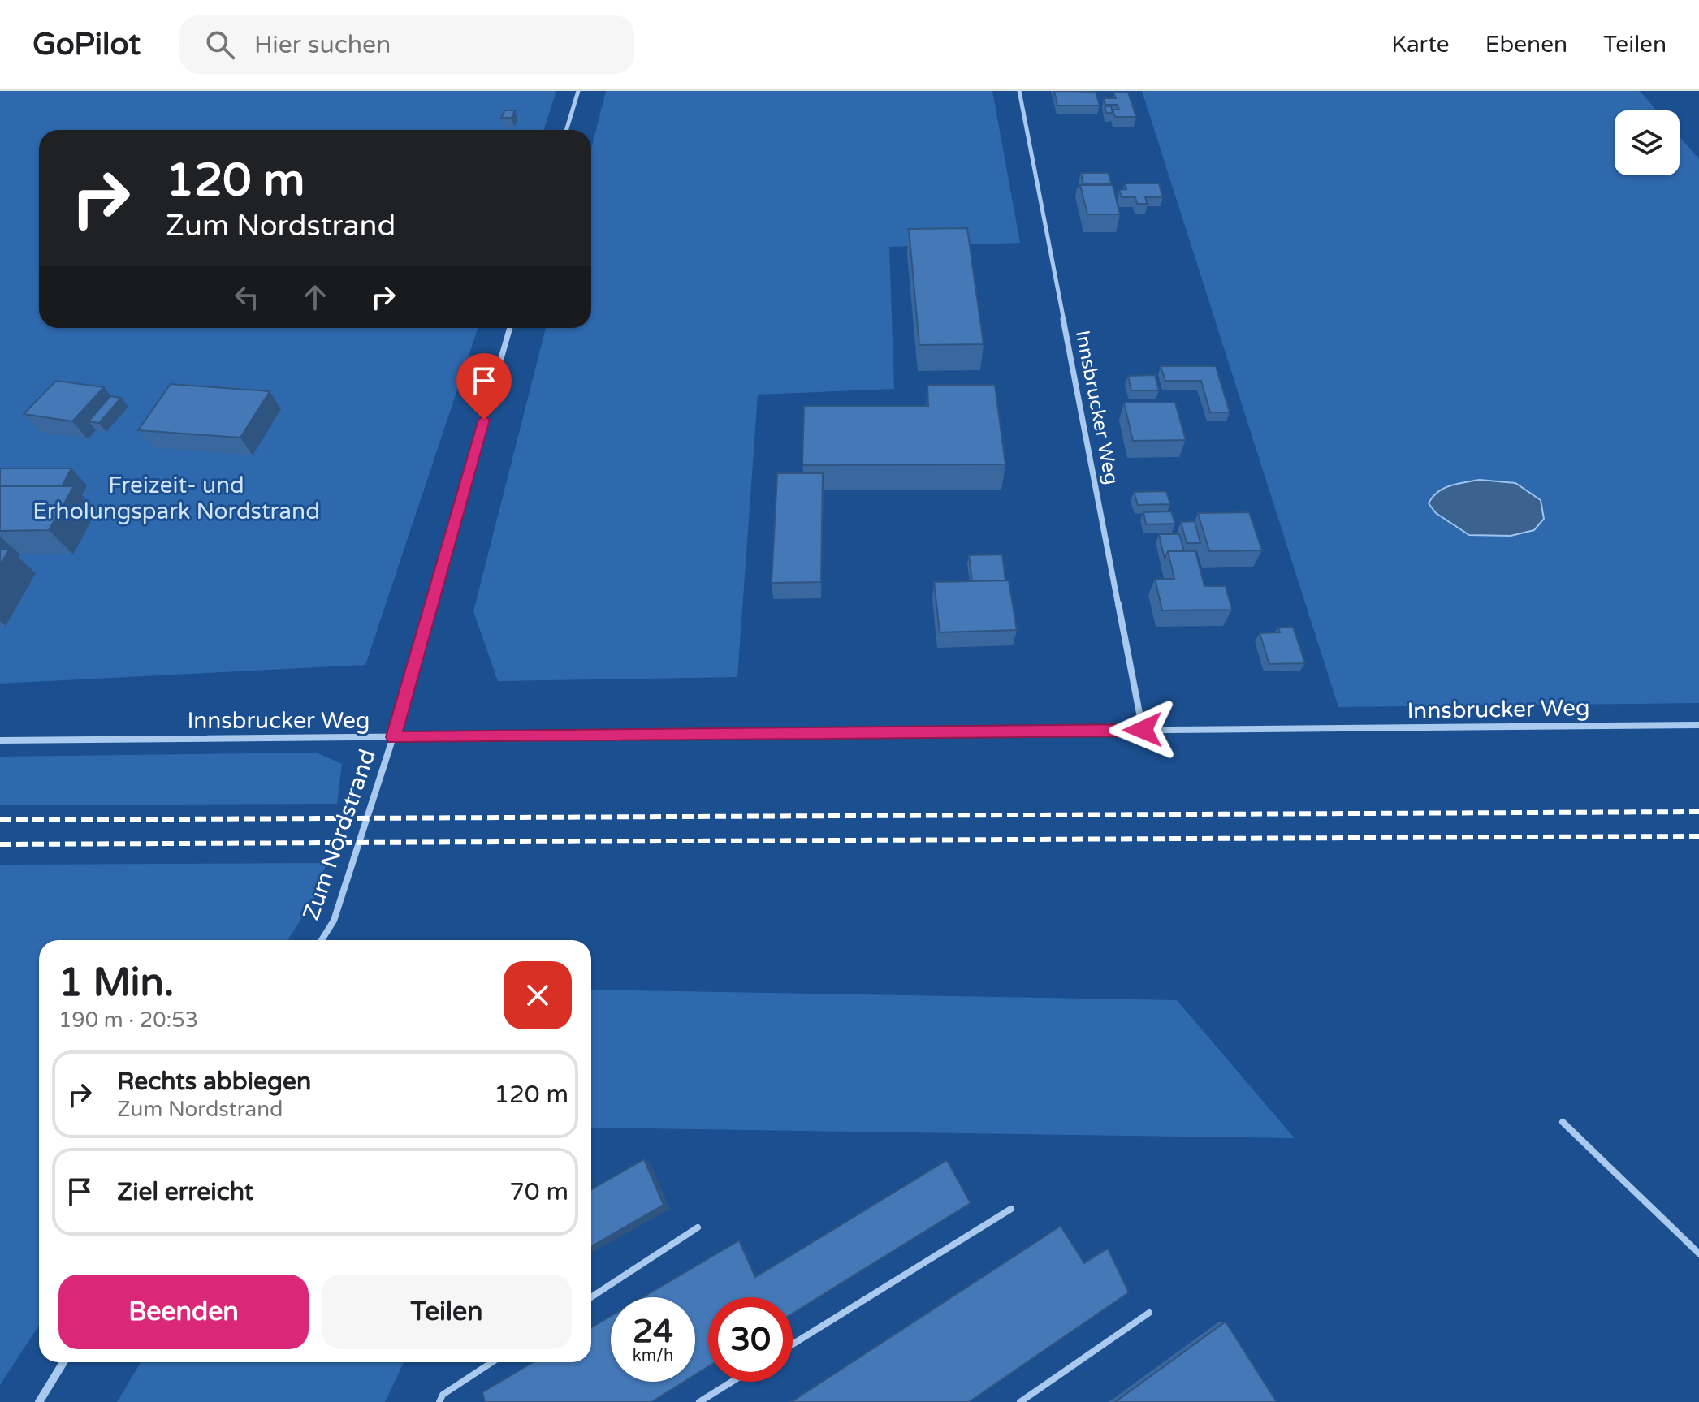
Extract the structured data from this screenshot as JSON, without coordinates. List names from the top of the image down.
{
  "streets": {
    "street": ["Innsbrucker Weg", "Zum Nordstrand"]
  },
  "crossings": [
    ["Innsbrucker Weg", "Zum Nordstrand"]
  ],
  "parks": ["Freizeit- und Erholungspark Nordstrand"],
  "page": {
    "header": "GoPilot",
    "search": "Hier suchen",
    "nav": ["Karte", "Ebenen", "Teilen"],
    "turn": ["120 m", "Zum Nordstrand"],
    "heading": ["1 Min.", "190 m · 20:53"],
    "list": [
      {
        "name": "Rechts abbiegen",
        "note": "Zum Nordstrand",
        "value": "120 m"
      },
      {
        "name": "Ziel erreicht",
        "value": "70 m"
      }
    ],
    "buttons": ["Beenden", "Teilen"],
    "speed": "24 km/h",
    "limit": "30"
  }
}
